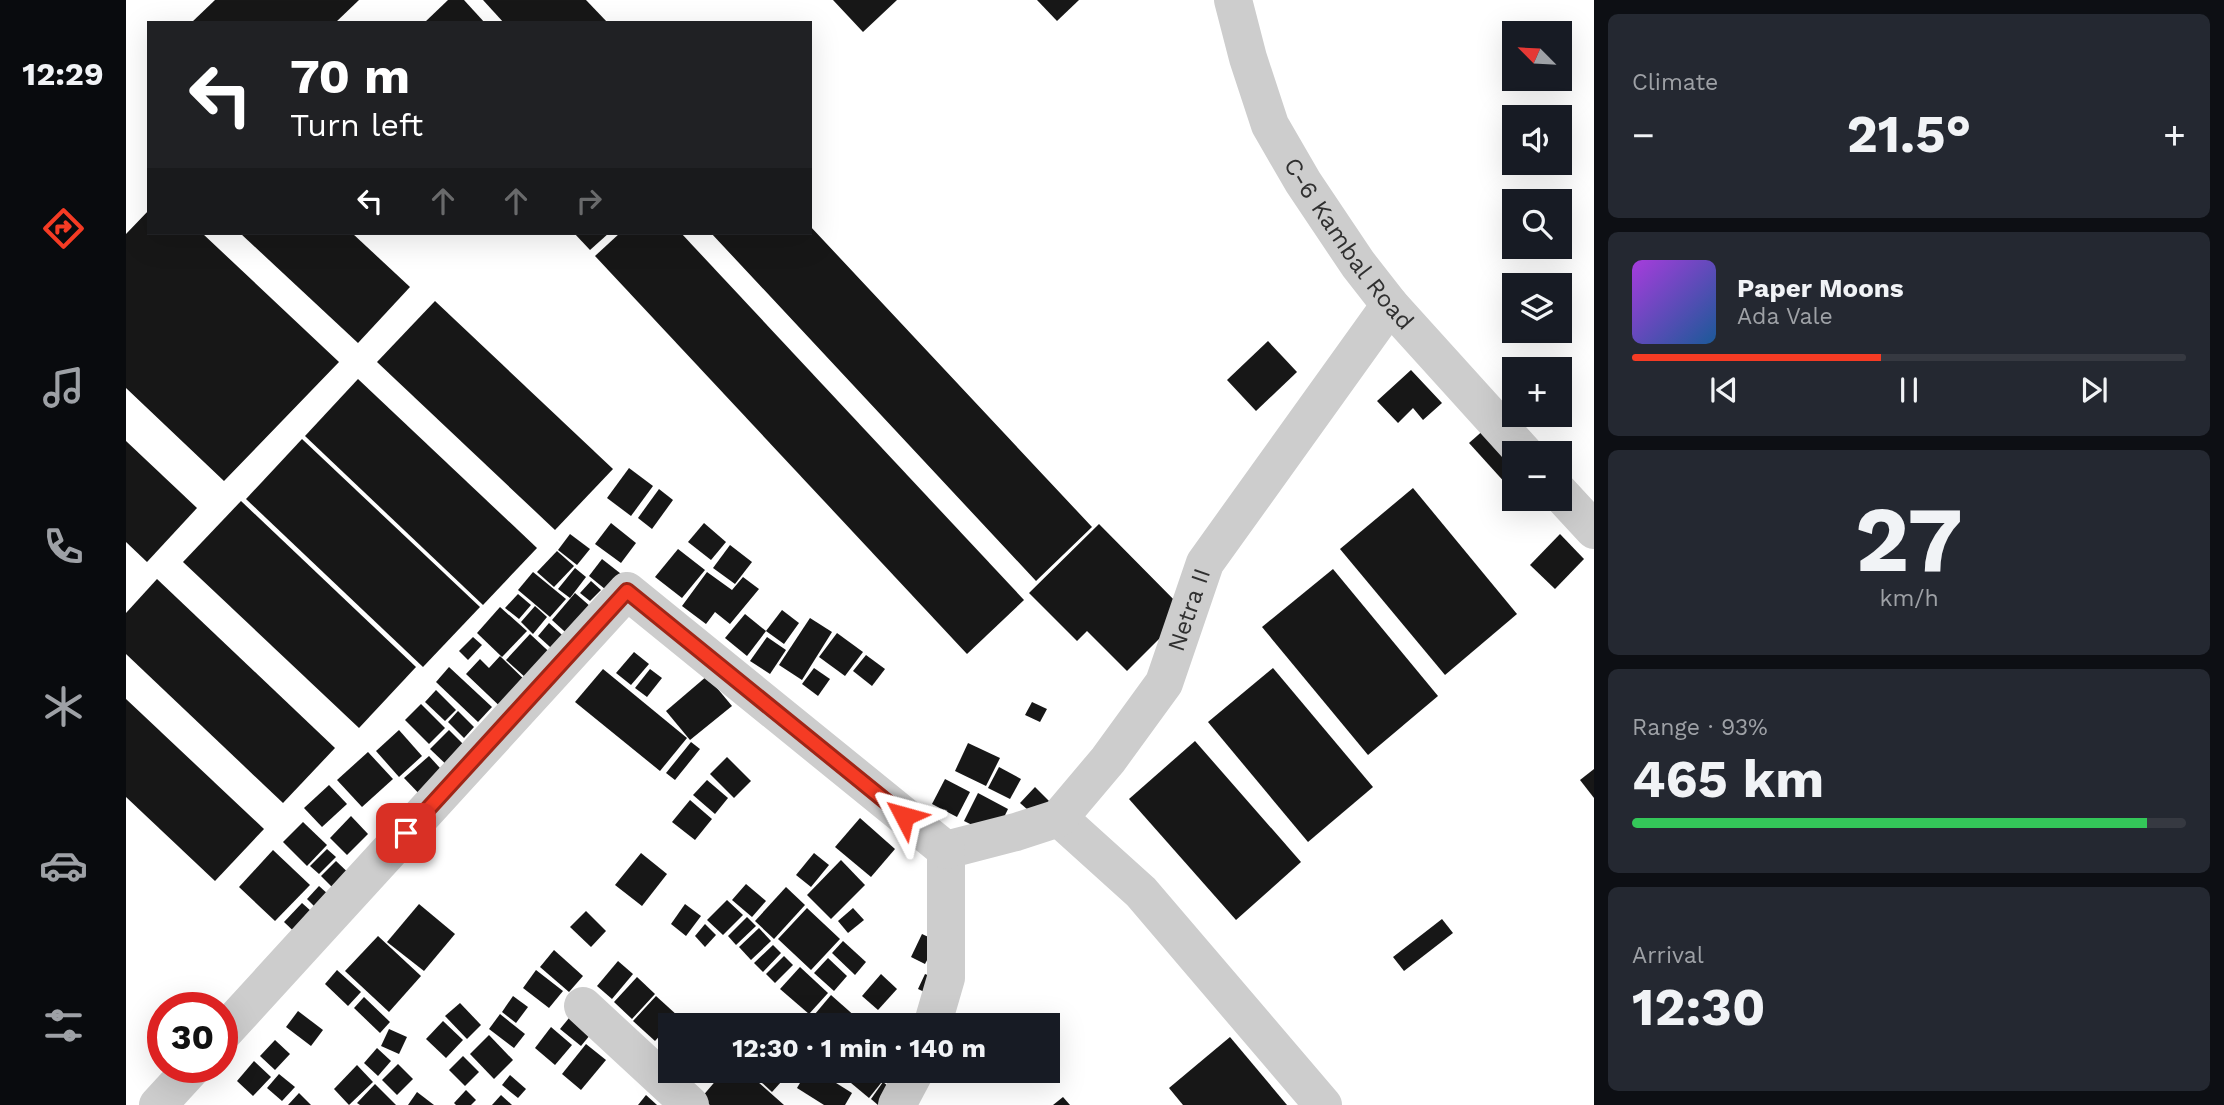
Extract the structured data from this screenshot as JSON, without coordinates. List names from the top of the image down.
{
  "streets": {
    "street": ["C-6 Kambal Road", "Netra II"]
  },
  "crossings": [
    ["C-6 Kambal Road", "Netra II"]
  ],
  "north": "top left",
  "page": {
    "tabs": "12:29",
    "tile": [
      "Climate",
      ["27", "km/h"],
      ["Range · 93%", "465 km"],
      ["Arrival", "12:30"]
    ],
    "map_buttons": ["+", "−"],
    "turn": ["70 m", "Turn left"],
    "heat": ["−", "21.5°", "+"],
    "song": ["Paper Moons", "Ada Vale"],
    "limit": "30",
    "trip": "12:30 · 1 min · 140 m"
  }
}
